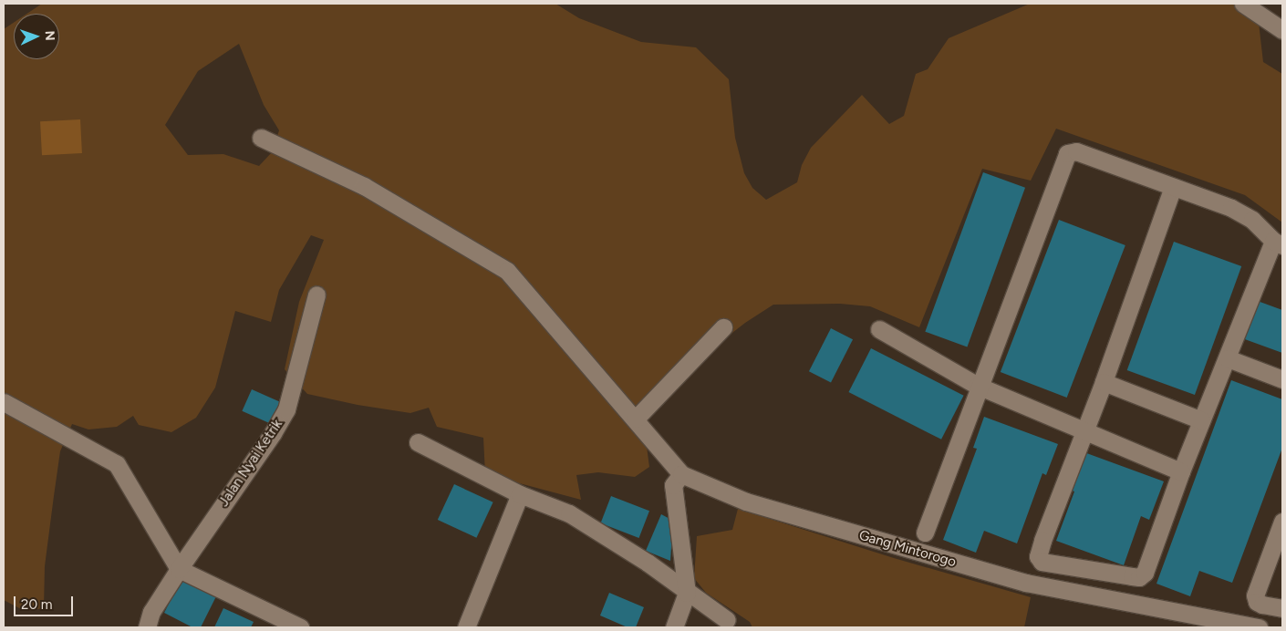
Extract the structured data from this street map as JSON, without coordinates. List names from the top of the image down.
{
  "streets": {
    "street": ["Jalan Nyai Ketrik", "Gang Mintorogo"]
  },
  "scale_bar": "20 m",
  "north": "right"
}
